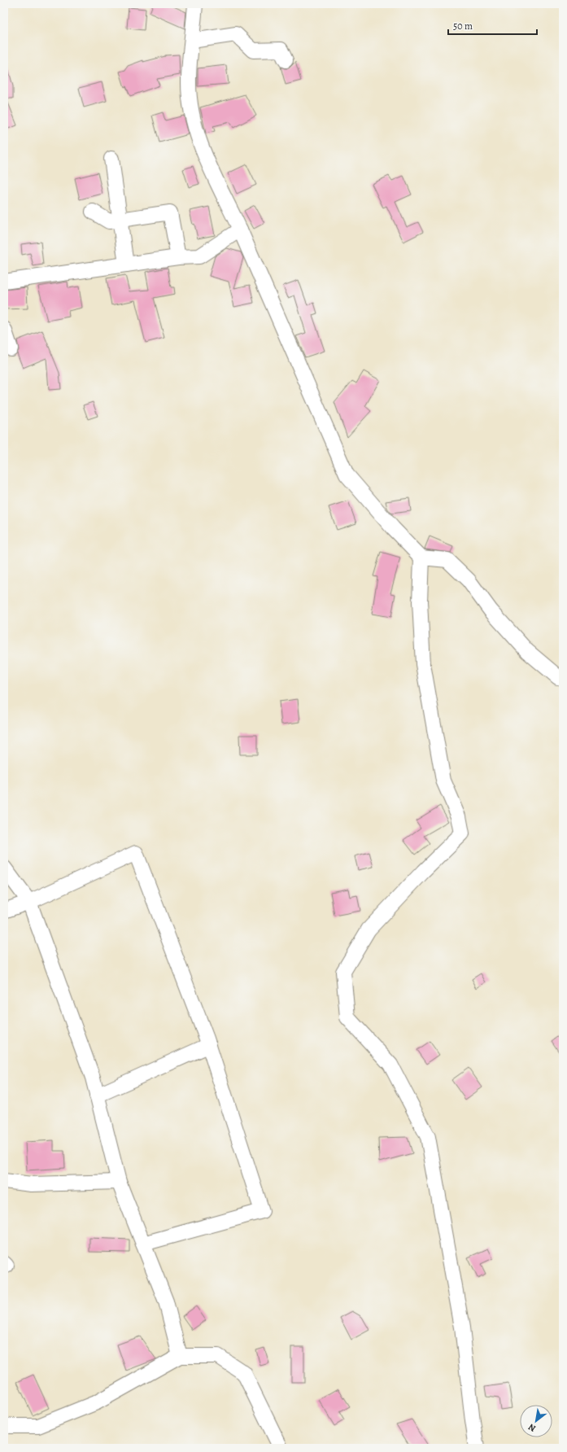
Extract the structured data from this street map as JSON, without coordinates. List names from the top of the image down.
{
  "scale_bar": "50 m",
  "north": "bottom left"
}
